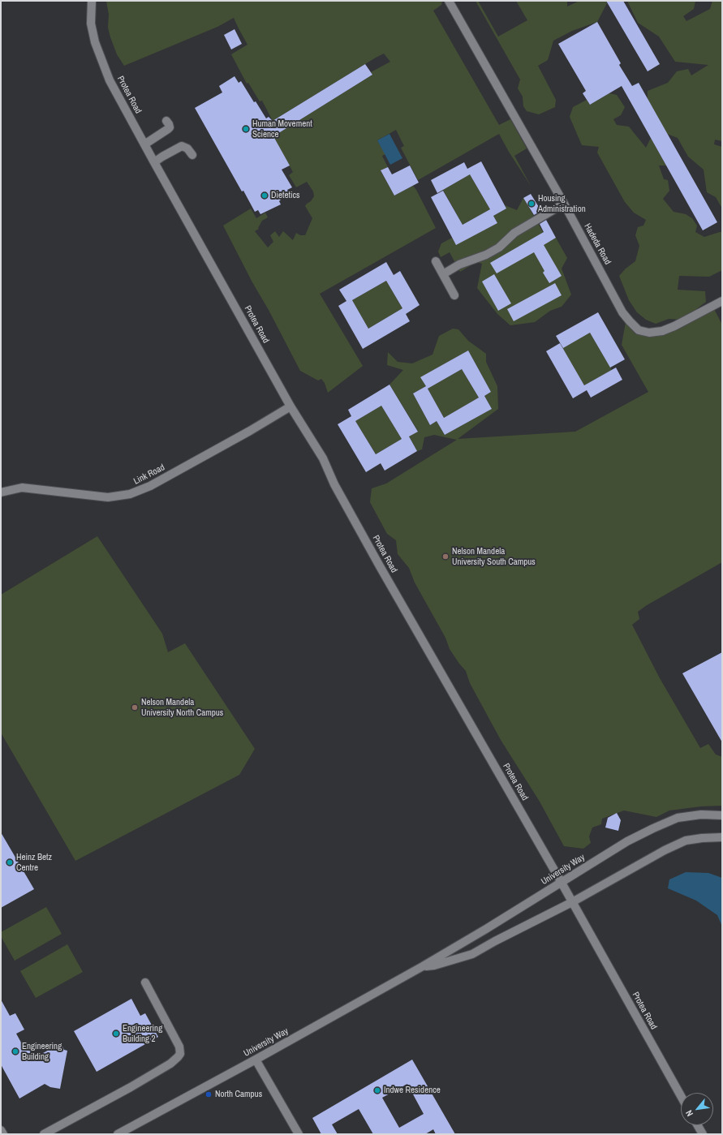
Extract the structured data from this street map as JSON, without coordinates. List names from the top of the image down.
{
  "streets": {
    "lane": [
      "Protea Road",
      "Hadeda Road",
      "Link Road",
      "University Way"
    ]
  },
  "crossings": [
    ["Protea Road", "Link Road"],
    ["Protea Road", "University Way"]
  ],
  "places": [
    "Human Movement Science",
    "Dietetics",
    "Housing Administration",
    "Nelson Mandela University South Campus",
    "Nelson Mandela University North Campus",
    "Heinz Betz Centre",
    "Engineering Building 2",
    "Engineering Building",
    "Indwe Residence",
    "North Campus"
  ],
  "north": "bottom left"
}
